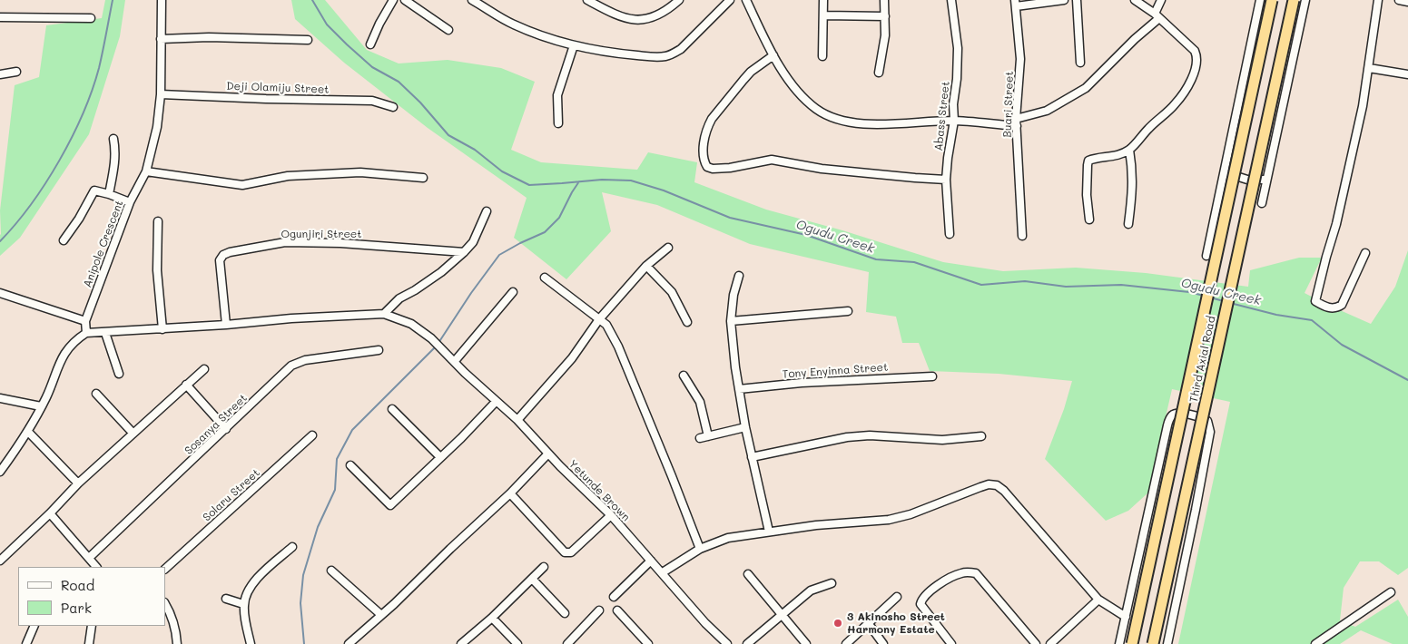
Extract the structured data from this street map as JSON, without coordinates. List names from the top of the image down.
{
  "streets": {
    "highway": ["Third Axial Road"],
    "street": [
      "Deji Olamiju Street",
      "Buari Street",
      "Abass Street",
      "Ogunjiri Street",
      "Anipole Crescent",
      "Tony Enyinna Street",
      "Sosanya Street",
      "Yetunde Brown",
      "Solaru Street"
    ]
  },
  "crossings": [
    ["Deji Olamiju Street", "Anipole Crescent"]
  ],
  "water": ["Ogudu Creek"],
  "places": ["3 Akinosho Street Harmony Estate"],
  "legend": ["Road", "Park"]
}
